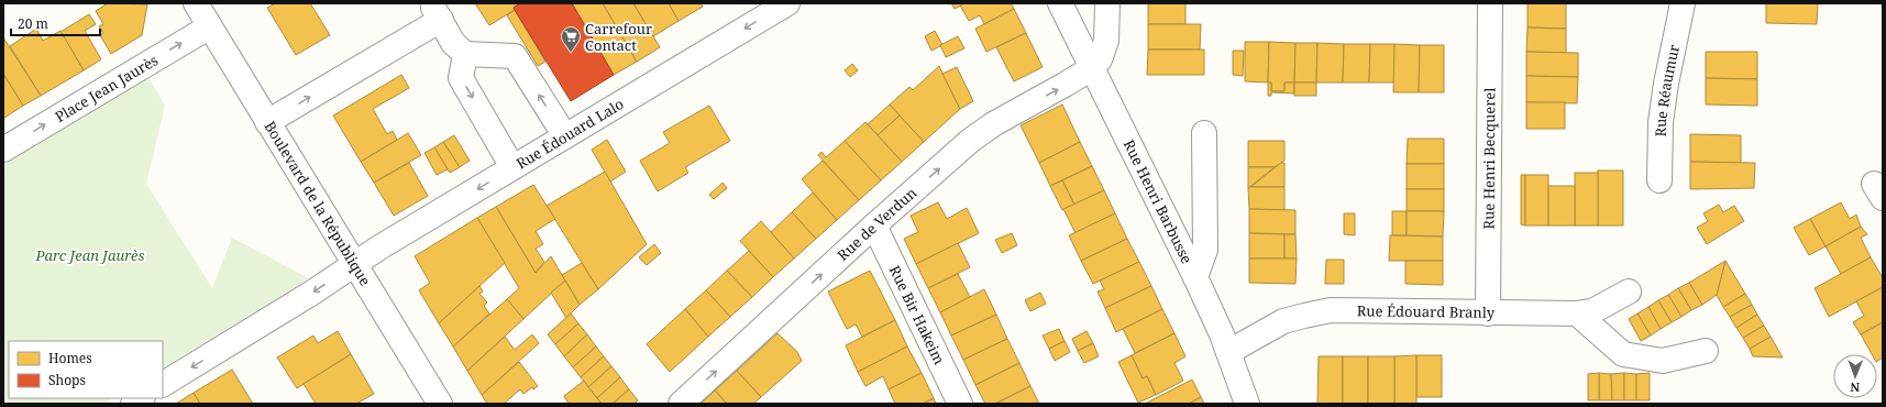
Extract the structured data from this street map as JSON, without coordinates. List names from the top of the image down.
{
  "streets": {
    "street": [
      "Place Jean Jaurès",
      "Rue Réaumur",
      "Rue Édouard Lalo",
      "Rue Henri Becquerel",
      "Rue Henri Barbusse",
      "Boulevard de la République",
      "Rue de Verdun",
      "Rue Édouard Branly",
      "Rue Bir Hakeim"
    ]
  },
  "crossings": [
    ["Place Jean Jaurès", "Boulevard de la République"],
    ["Rue Édouard Lalo", "Boulevard de la République"],
    ["Rue Henri Becquerel", "Rue Édouard Branly"],
    ["Rue Henri Barbusse", "Rue de Verdun"],
    ["Rue Henri Barbusse", "Rue Édouard Branly"],
    ["Rue de Verdun", "Rue Bir Hakeim"]
  ],
  "one_way": ["Place Jean Jaurès", "Rue Édouard Lalo", "Rue de Verdun"],
  "parks": ["Parc Jean Jaurès"],
  "places": {
    "supermarket": ["Carrefour Contact"]
  },
  "legend": ["Homes", "Shops"],
  "scale_bar": "20 m",
  "north": "bottom"
}
